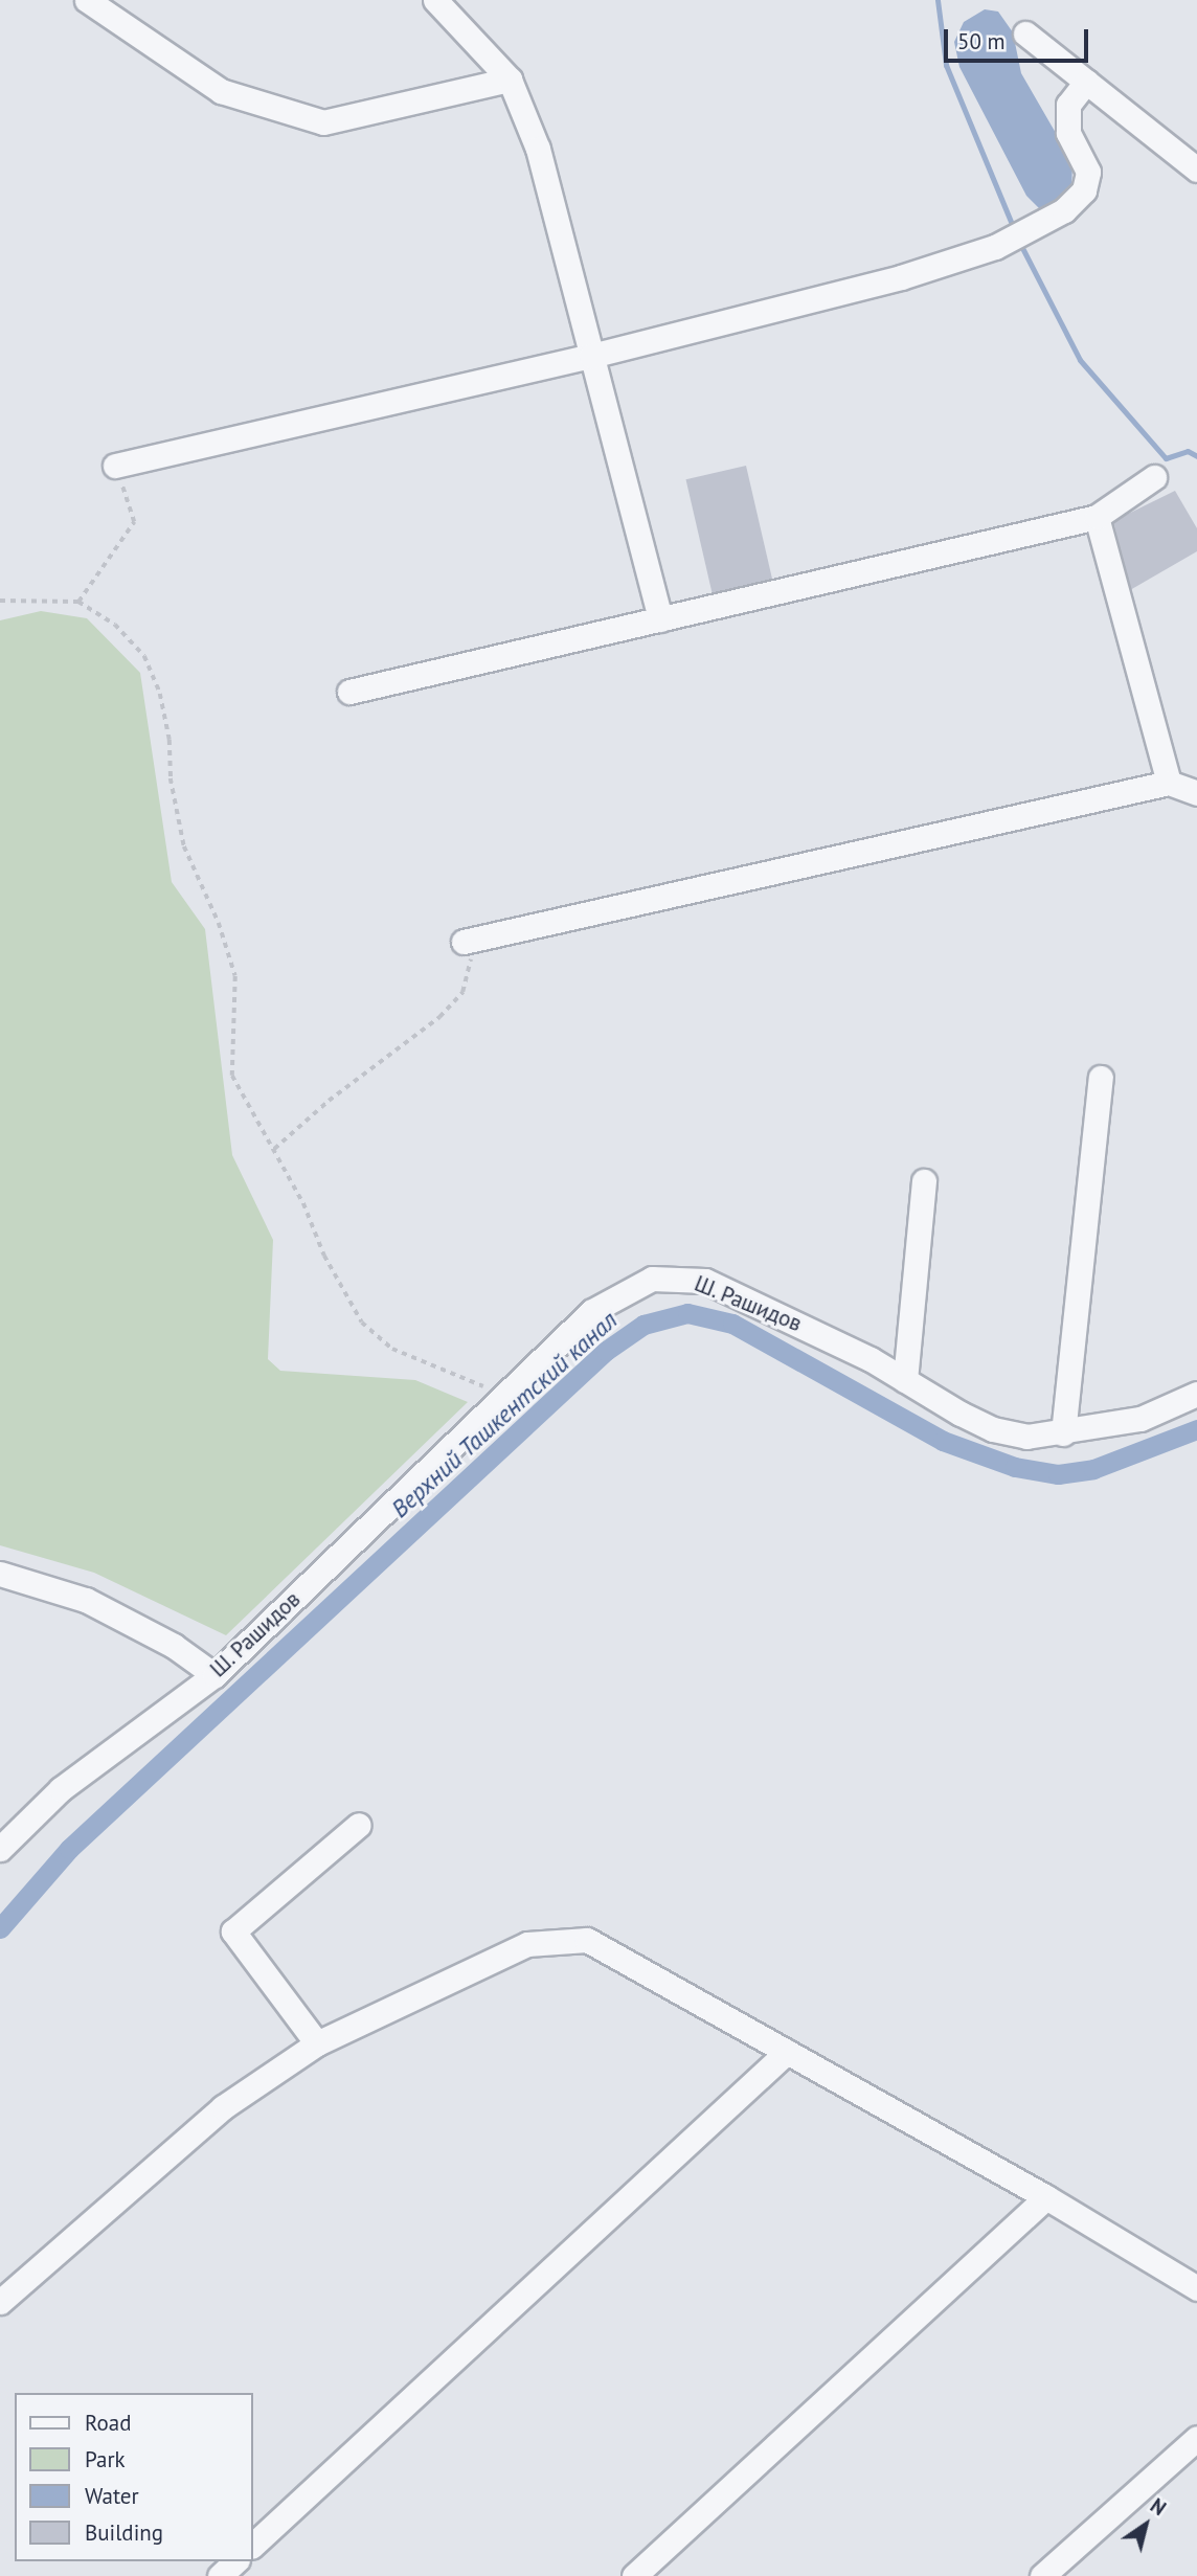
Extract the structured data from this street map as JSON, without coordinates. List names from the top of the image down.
{
  "streets": {
    "street": ["Ш. Рашидов"]
  },
  "water": ["Верхний Ташкентский канал"],
  "legend": [
    "Road",
    "Park",
    "Water",
    "Building"
  ],
  "scale_bar": "50 m",
  "north": "top right"
}
